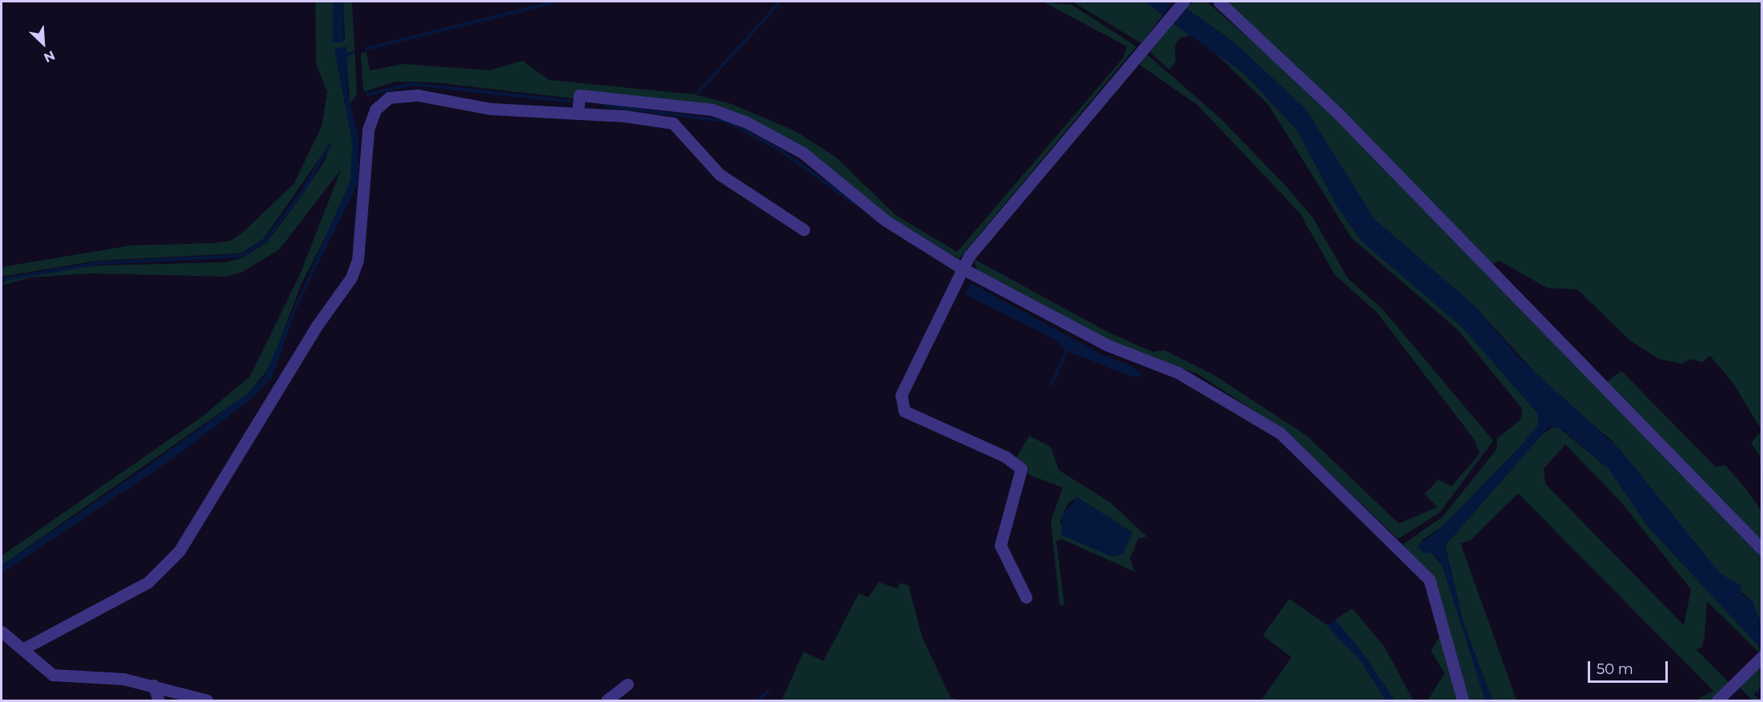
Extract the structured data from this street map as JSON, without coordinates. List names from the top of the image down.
{
  "scale_bar": "50 m",
  "north": "bottom right"
}
